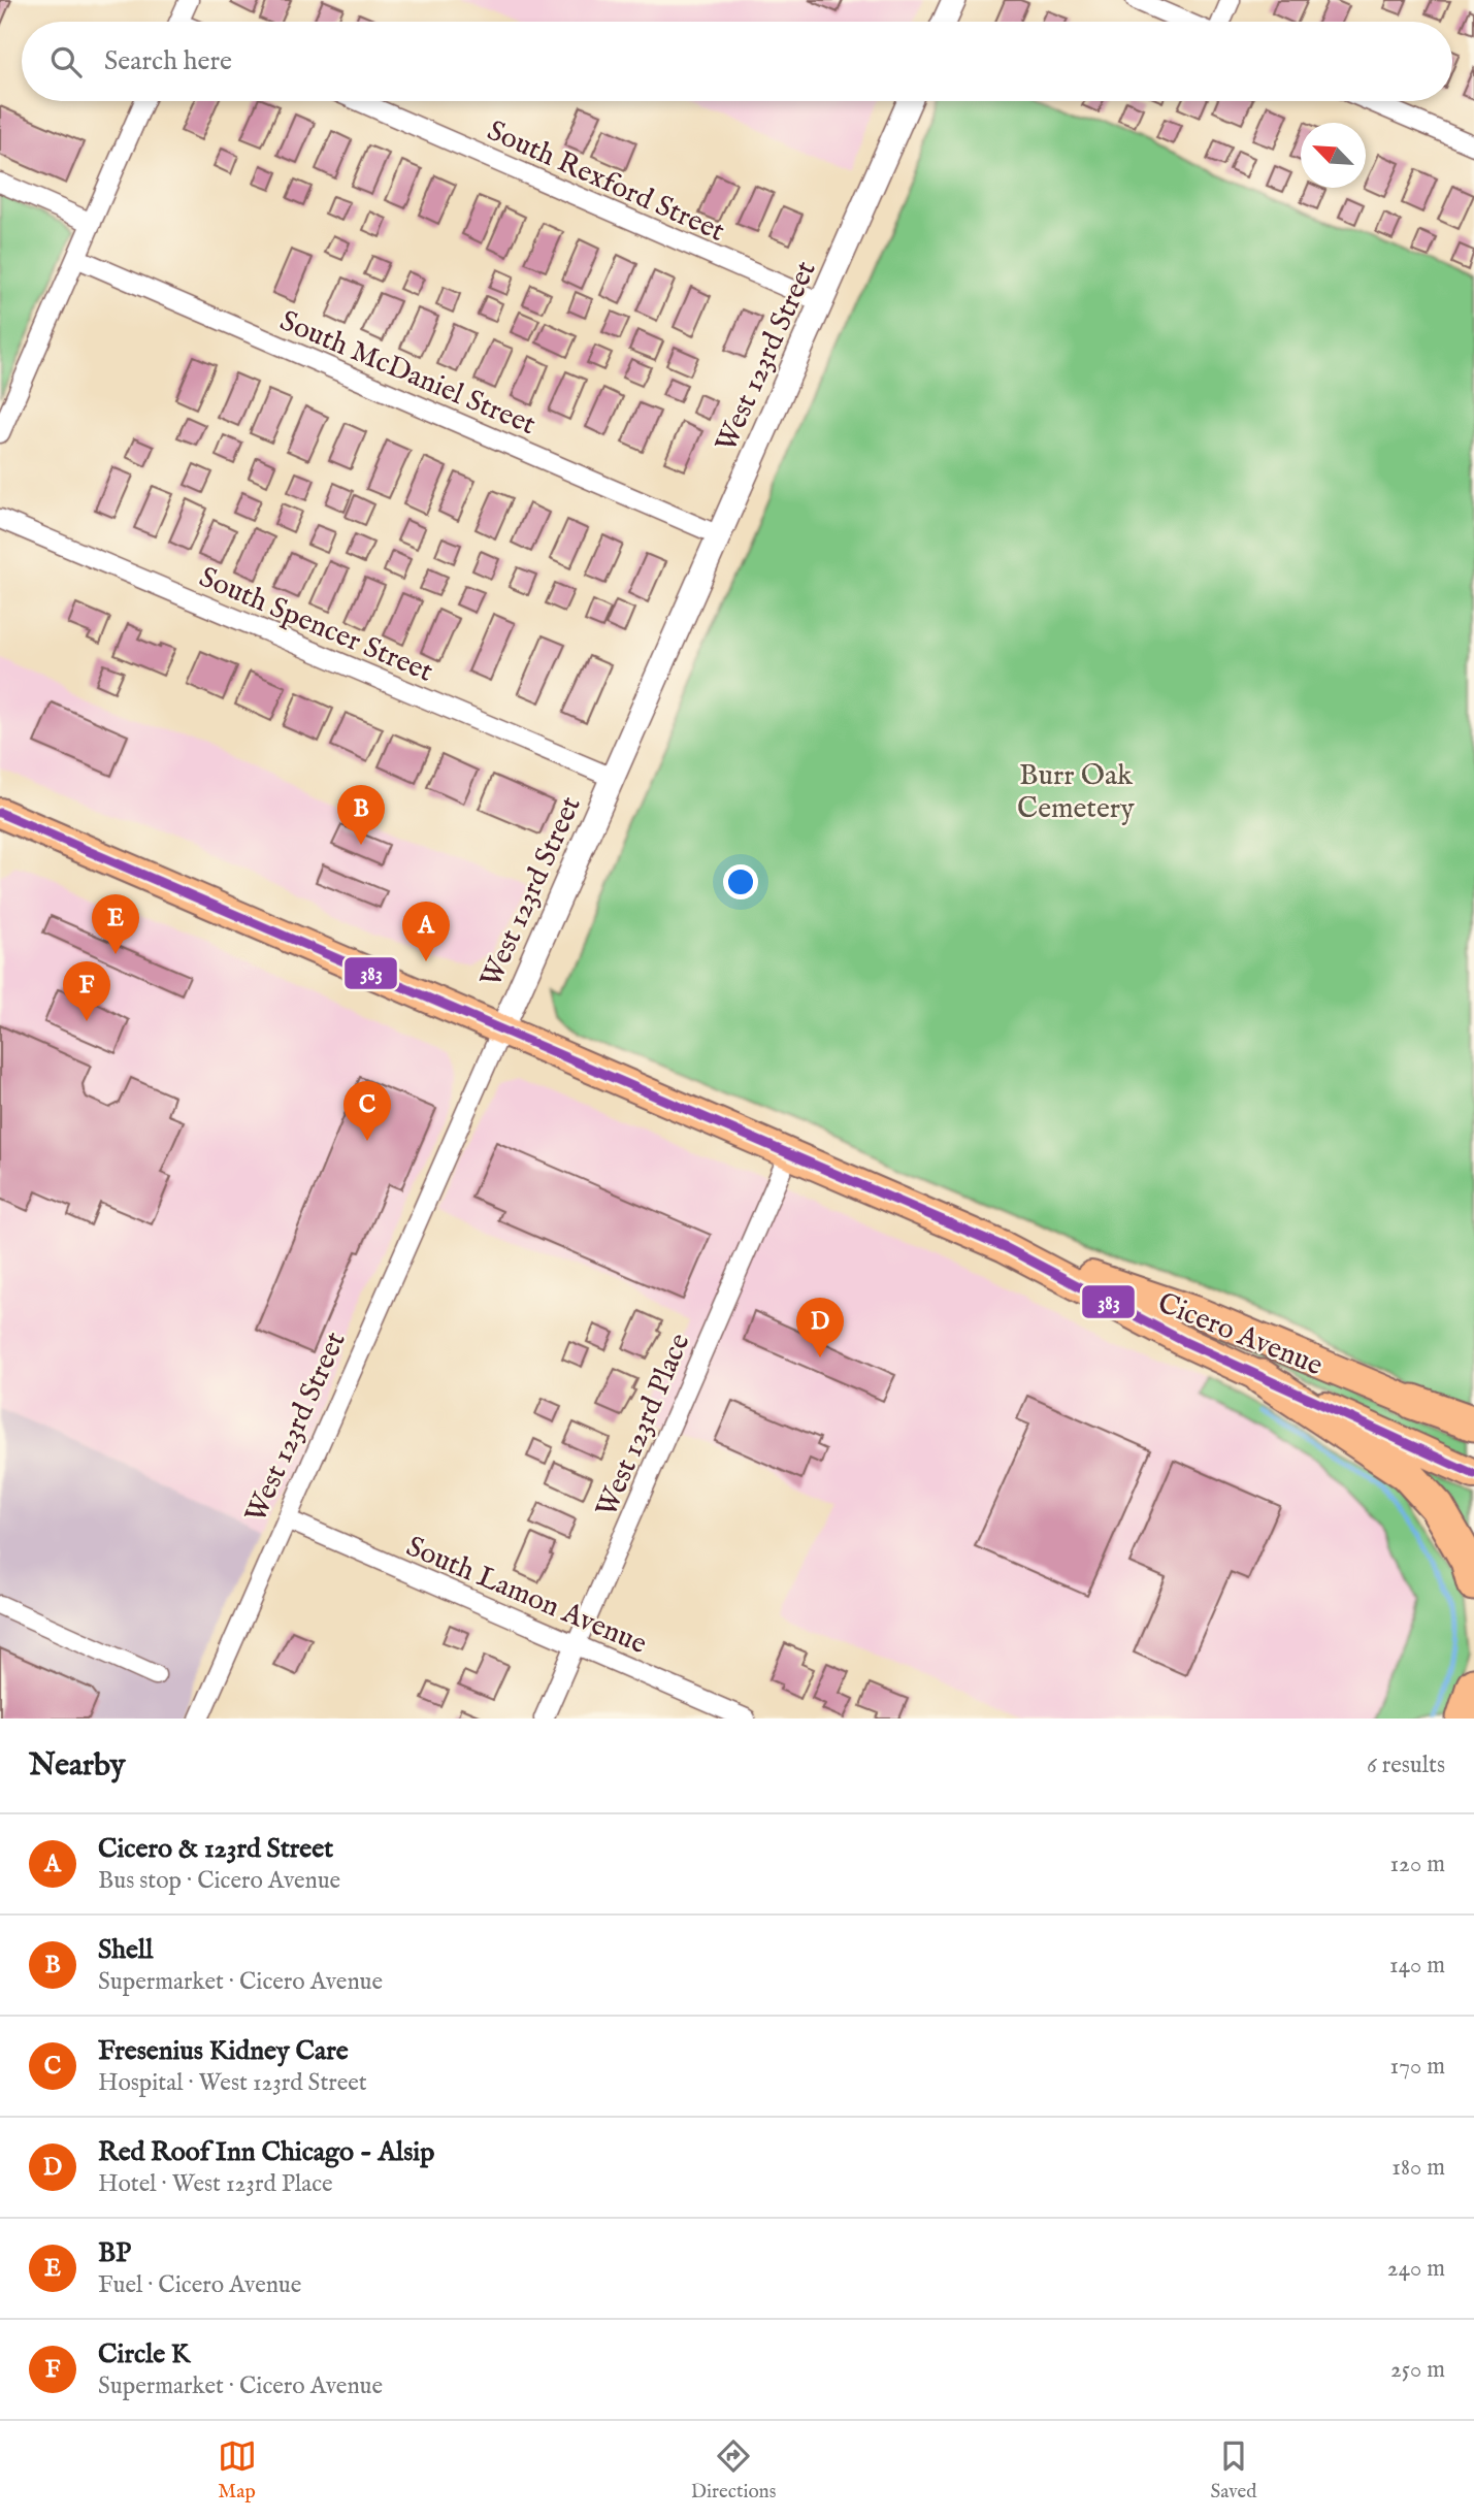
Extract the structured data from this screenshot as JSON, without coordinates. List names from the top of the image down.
{
  "streets": {
    "main road": ["Cicero Avenue"],
    "street": [
      "South Rexford Street",
      "West 123rd Street",
      "South McDaniel Street",
      "South Spencer Street",
      "West 123rd Place",
      "South Lamon Avenue"
    ]
  },
  "crossings": [
    ["South Rexford Street", "West 123rd Street"],
    ["West 123rd Street", "South McDaniel Street"],
    ["West 123rd Street", "South Spencer Street"],
    ["West 123rd Street", "Cicero Avenue"],
    ["West 123rd Street", "South Lamon Avenue"],
    ["Cicero Avenue", "West 123rd Place"],
    ["West 123rd Place", "South Lamon Avenue"]
  ],
  "parks": ["Burr Oak Cemetery"],
  "lines": ["transit line 383"],
  "north": "top left",
  "page": {
    "search": "Search here",
    "pins": [
      "B",
      "E",
      "A",
      "F",
      "C",
      "D"
    ],
    "heading": ["Nearby", "6 results"],
    "list": [
      {
        "mark": "A",
        "name": "Cicero & 123rd Street",
        "note": "Bus stop · Cicero Avenue",
        "value": "120 m"
      },
      {
        "mark": "B",
        "name": "Shell",
        "note": "Supermarket · Cicero Avenue",
        "value": "140 m"
      },
      {
        "mark": "C",
        "name": "Fresenius Kidney Care",
        "note": "Hospital · West 123rd Street",
        "value": "170 m"
      },
      {
        "mark": "D",
        "name": "Red Roof Inn Chicago - Alsip",
        "note": "Hotel · West 123rd Place",
        "value": "180 m"
      },
      {
        "mark": "E",
        "name": "BP",
        "note": "Fuel · Cicero Avenue",
        "value": "240 m"
      },
      {
        "mark": "F",
        "name": "Circle K",
        "note": "Supermarket · Cicero Avenue",
        "value": "250 m"
      }
    ],
    "nav": ["Map", "Directions", "Saved"]
  }
}
